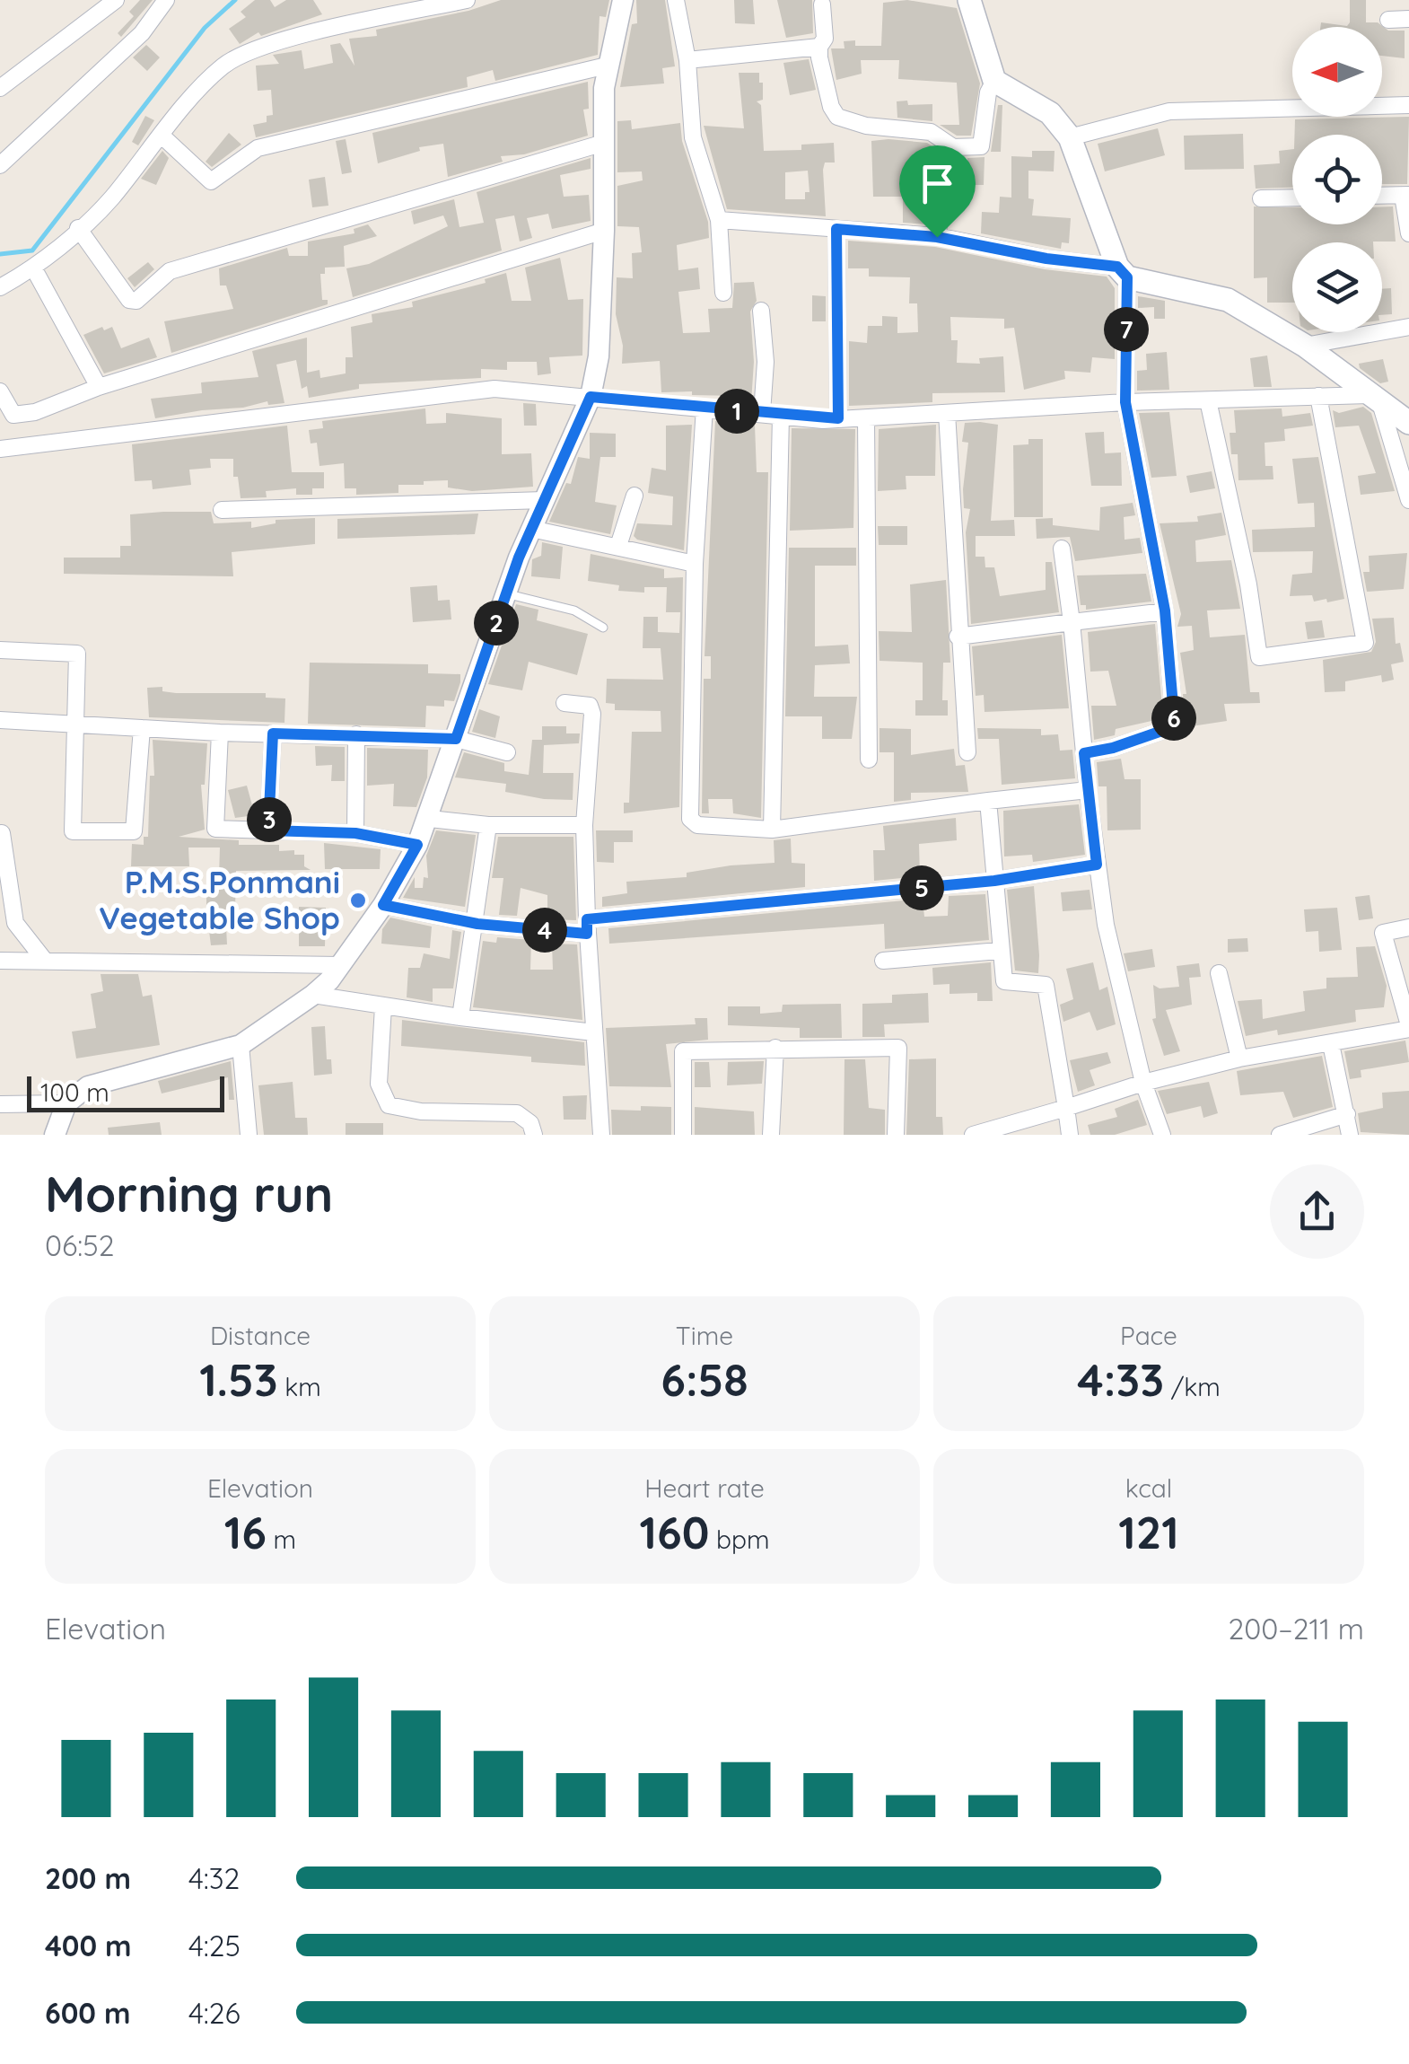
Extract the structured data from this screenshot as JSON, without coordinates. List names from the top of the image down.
{
  "places": ["P.M.S.Ponmani Vegetable Shop"],
  "scale_bar": "100 m",
  "north": "left",
  "page": {
    "pins": [
      "7",
      "1",
      "2",
      "6",
      "3",
      "5",
      "4"
    ],
    "scale": "100 m",
    "heading": ["Morning run", "06:52"],
    "stats": [
      ["Distance", "1.53 km"],
      ["Time", "6:58"],
      ["Pace", "4:33 /km"],
      ["Elevation", "16 m"],
      ["Heart rate", "160 bpm"],
      ["kcal", "121"]
    ],
    "chart": ["Elevation", "200–211 m"],
    "list": [
      {
        "name": "200 m",
        "note": "4:32"
      },
      {
        "name": "400 m",
        "note": "4:25"
      },
      {
        "name": "600 m",
        "note": "4:26"
      }
    ]
  }
}
